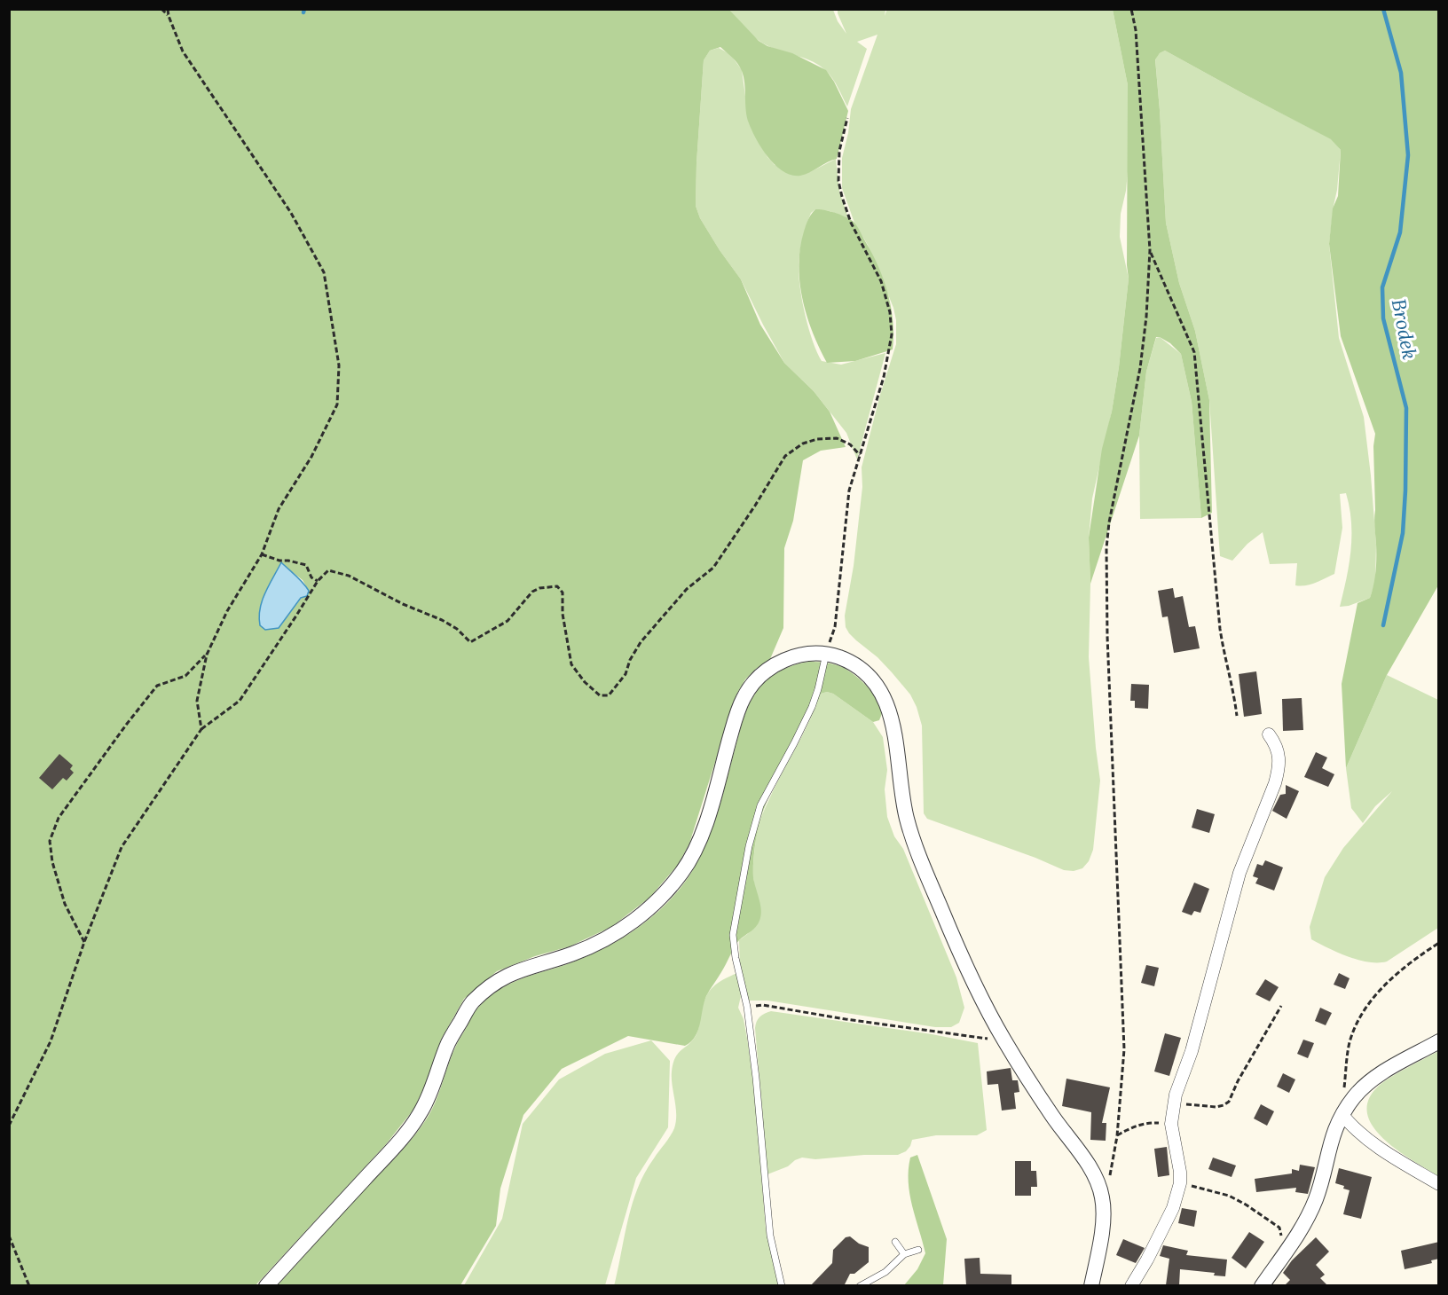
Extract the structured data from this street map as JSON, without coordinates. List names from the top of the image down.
{
  "water": ["Brodek"]
}
